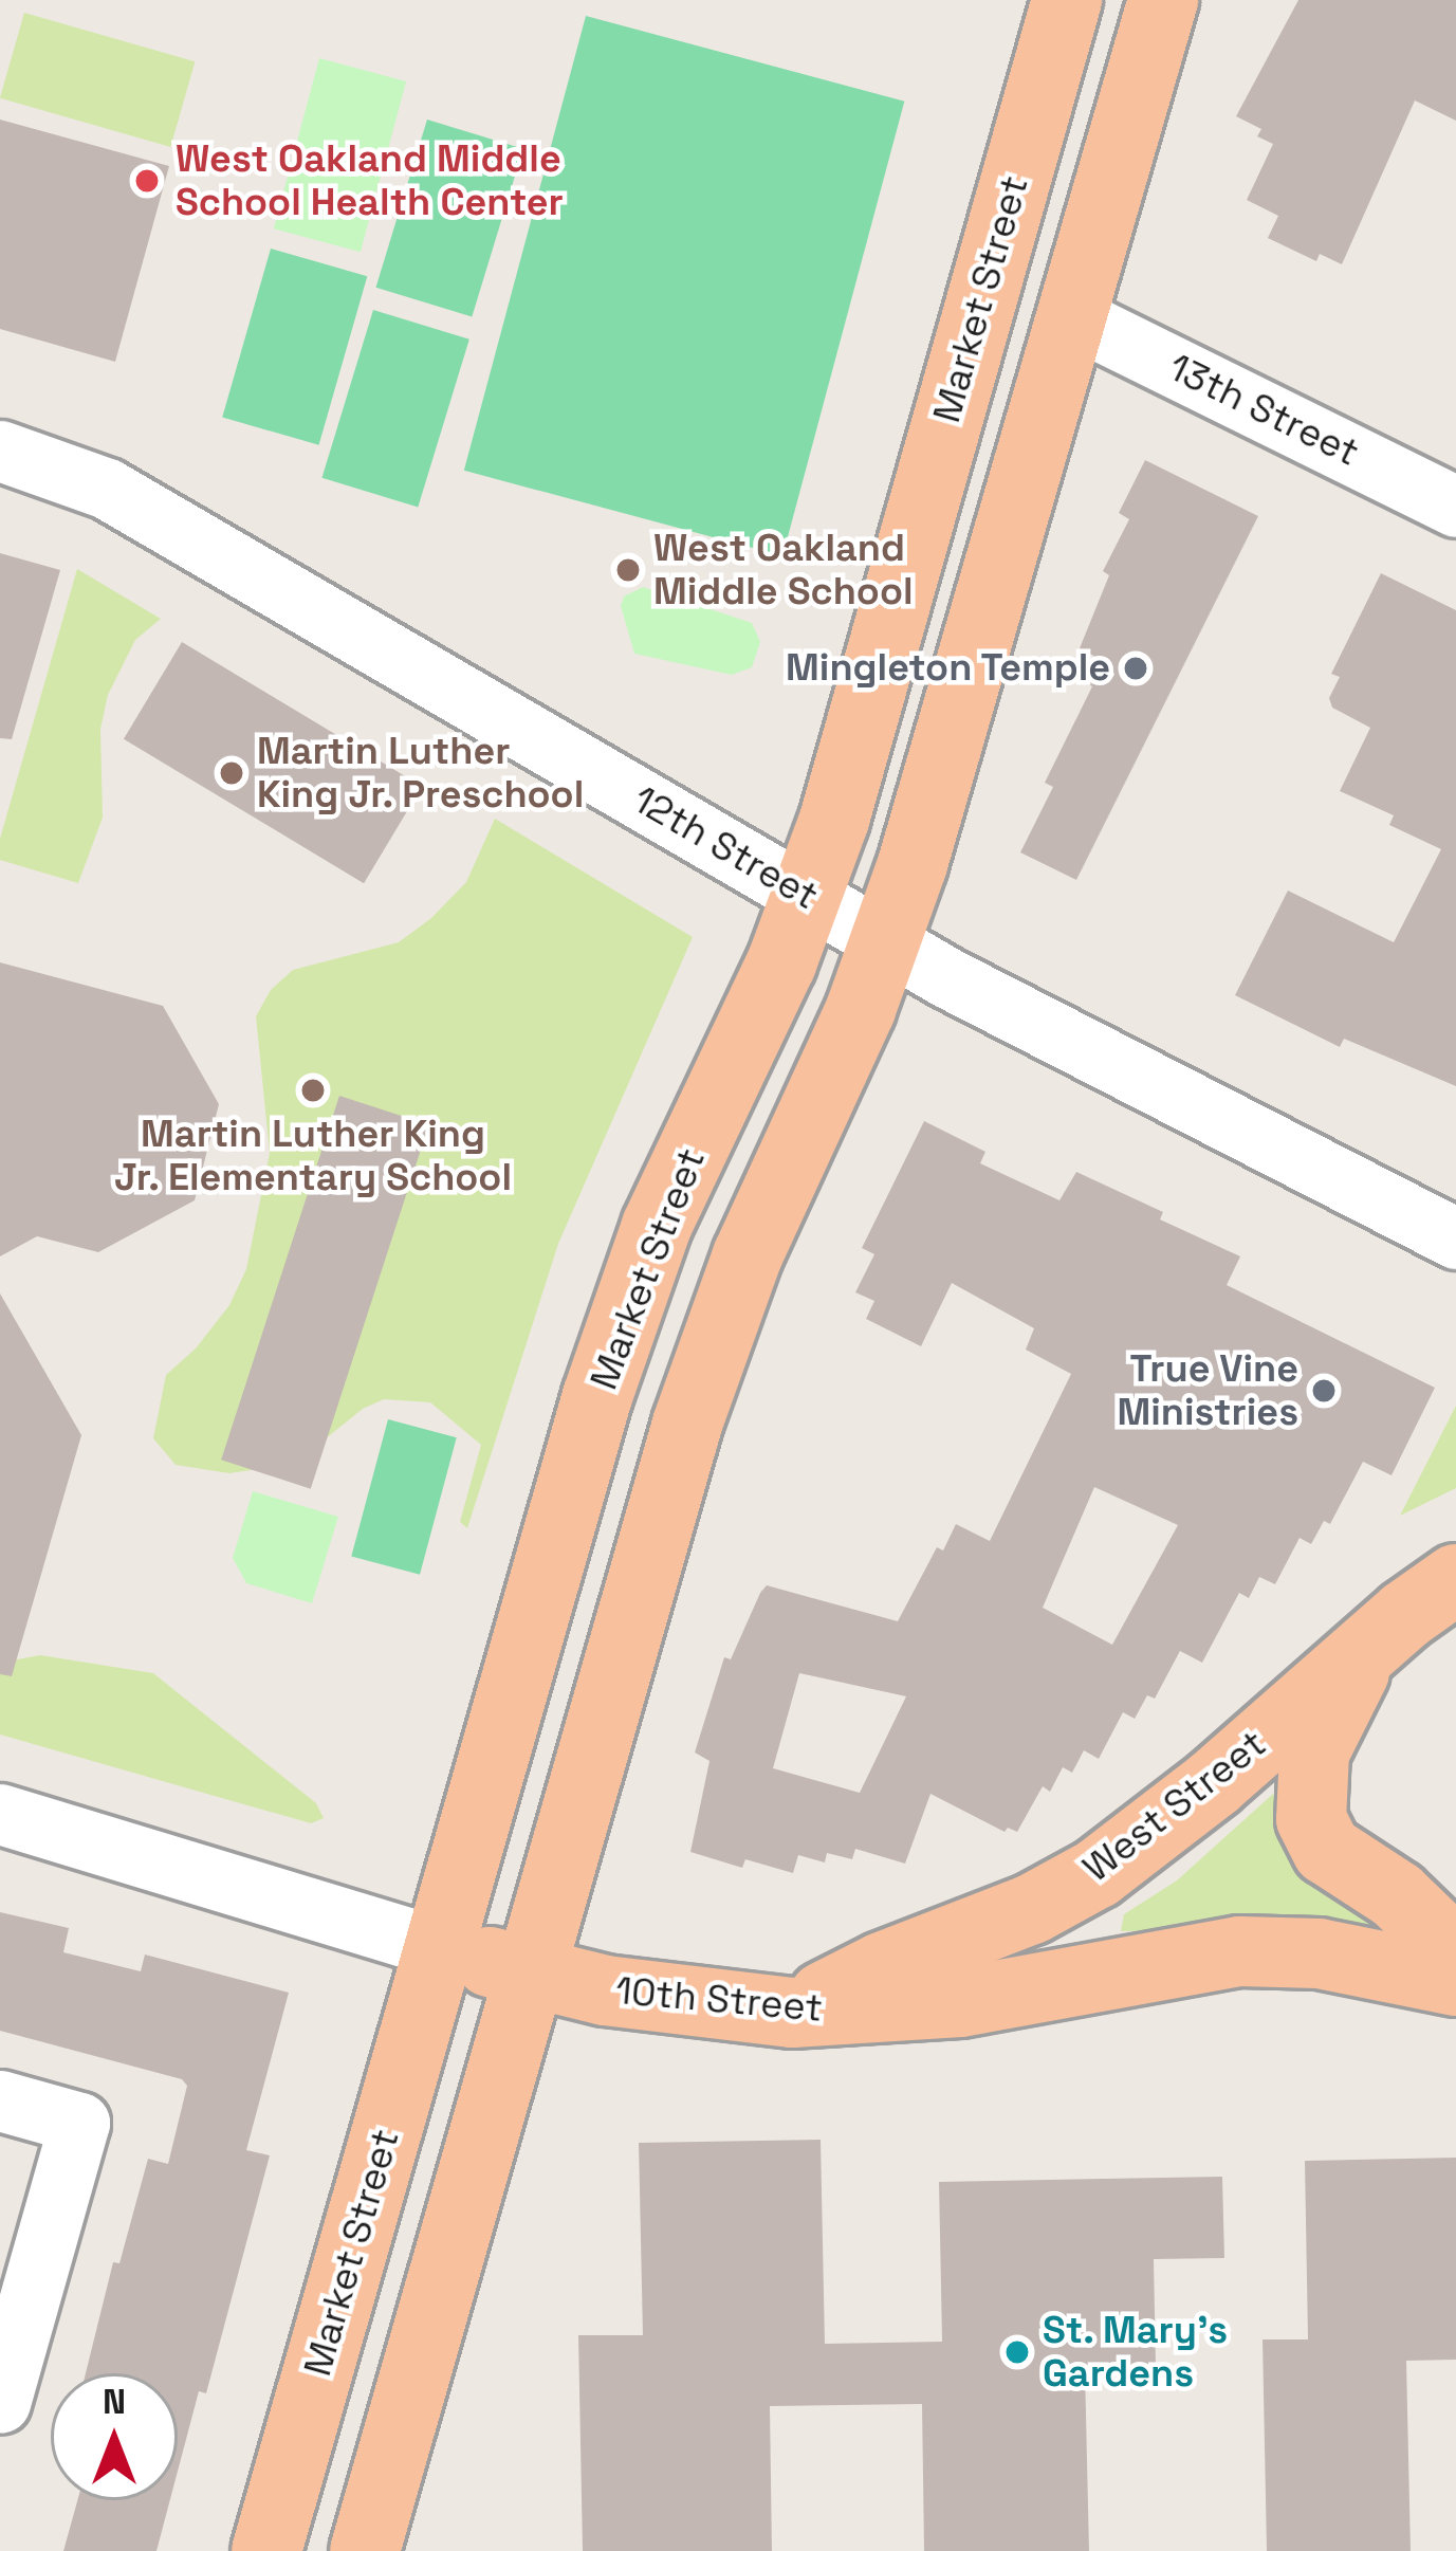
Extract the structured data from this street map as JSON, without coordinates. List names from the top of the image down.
{
  "streets": {
    "main road": ["Market Street", "West Street", "10th Street"],
    "street": ["13th Street", "12th Street"]
  },
  "crossings": [
    ["Market Street", "12th Street"],
    ["Market Street", "10th Street"],
    ["West Street", "10th Street"]
  ],
  "places": [
    "West Oakland Middle School Health Center",
    "West Oakland Middle School",
    "Mingleton Temple",
    "Martin Luther King Jr. Preschool",
    "Martin Luther King Jr. Elementary School",
    "True Vine Ministries",
    "St. Mary's Gardens"
  ],
  "north": "top"
}
